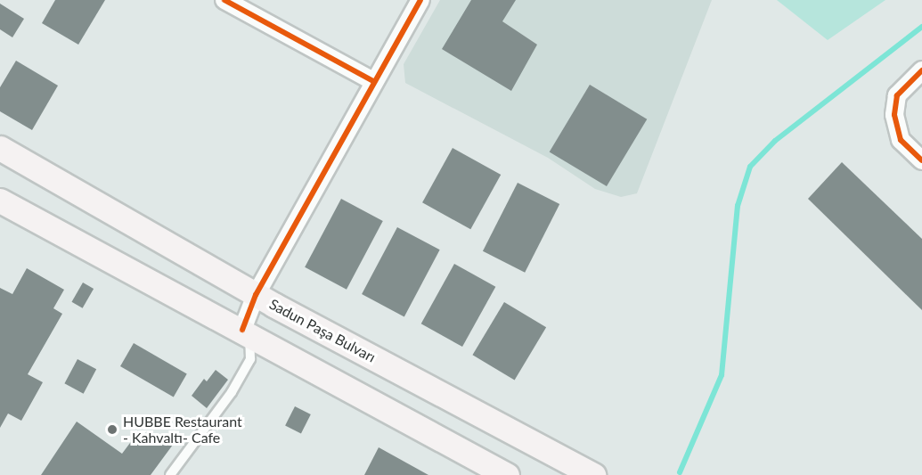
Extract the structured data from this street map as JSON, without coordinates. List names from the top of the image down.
{
  "streets": {
    "main road": ["Sadun Paşa Bulvarı"]
  },
  "places": ["HUBBE Restaurant - Kahvaltı- Cafe"]
}
